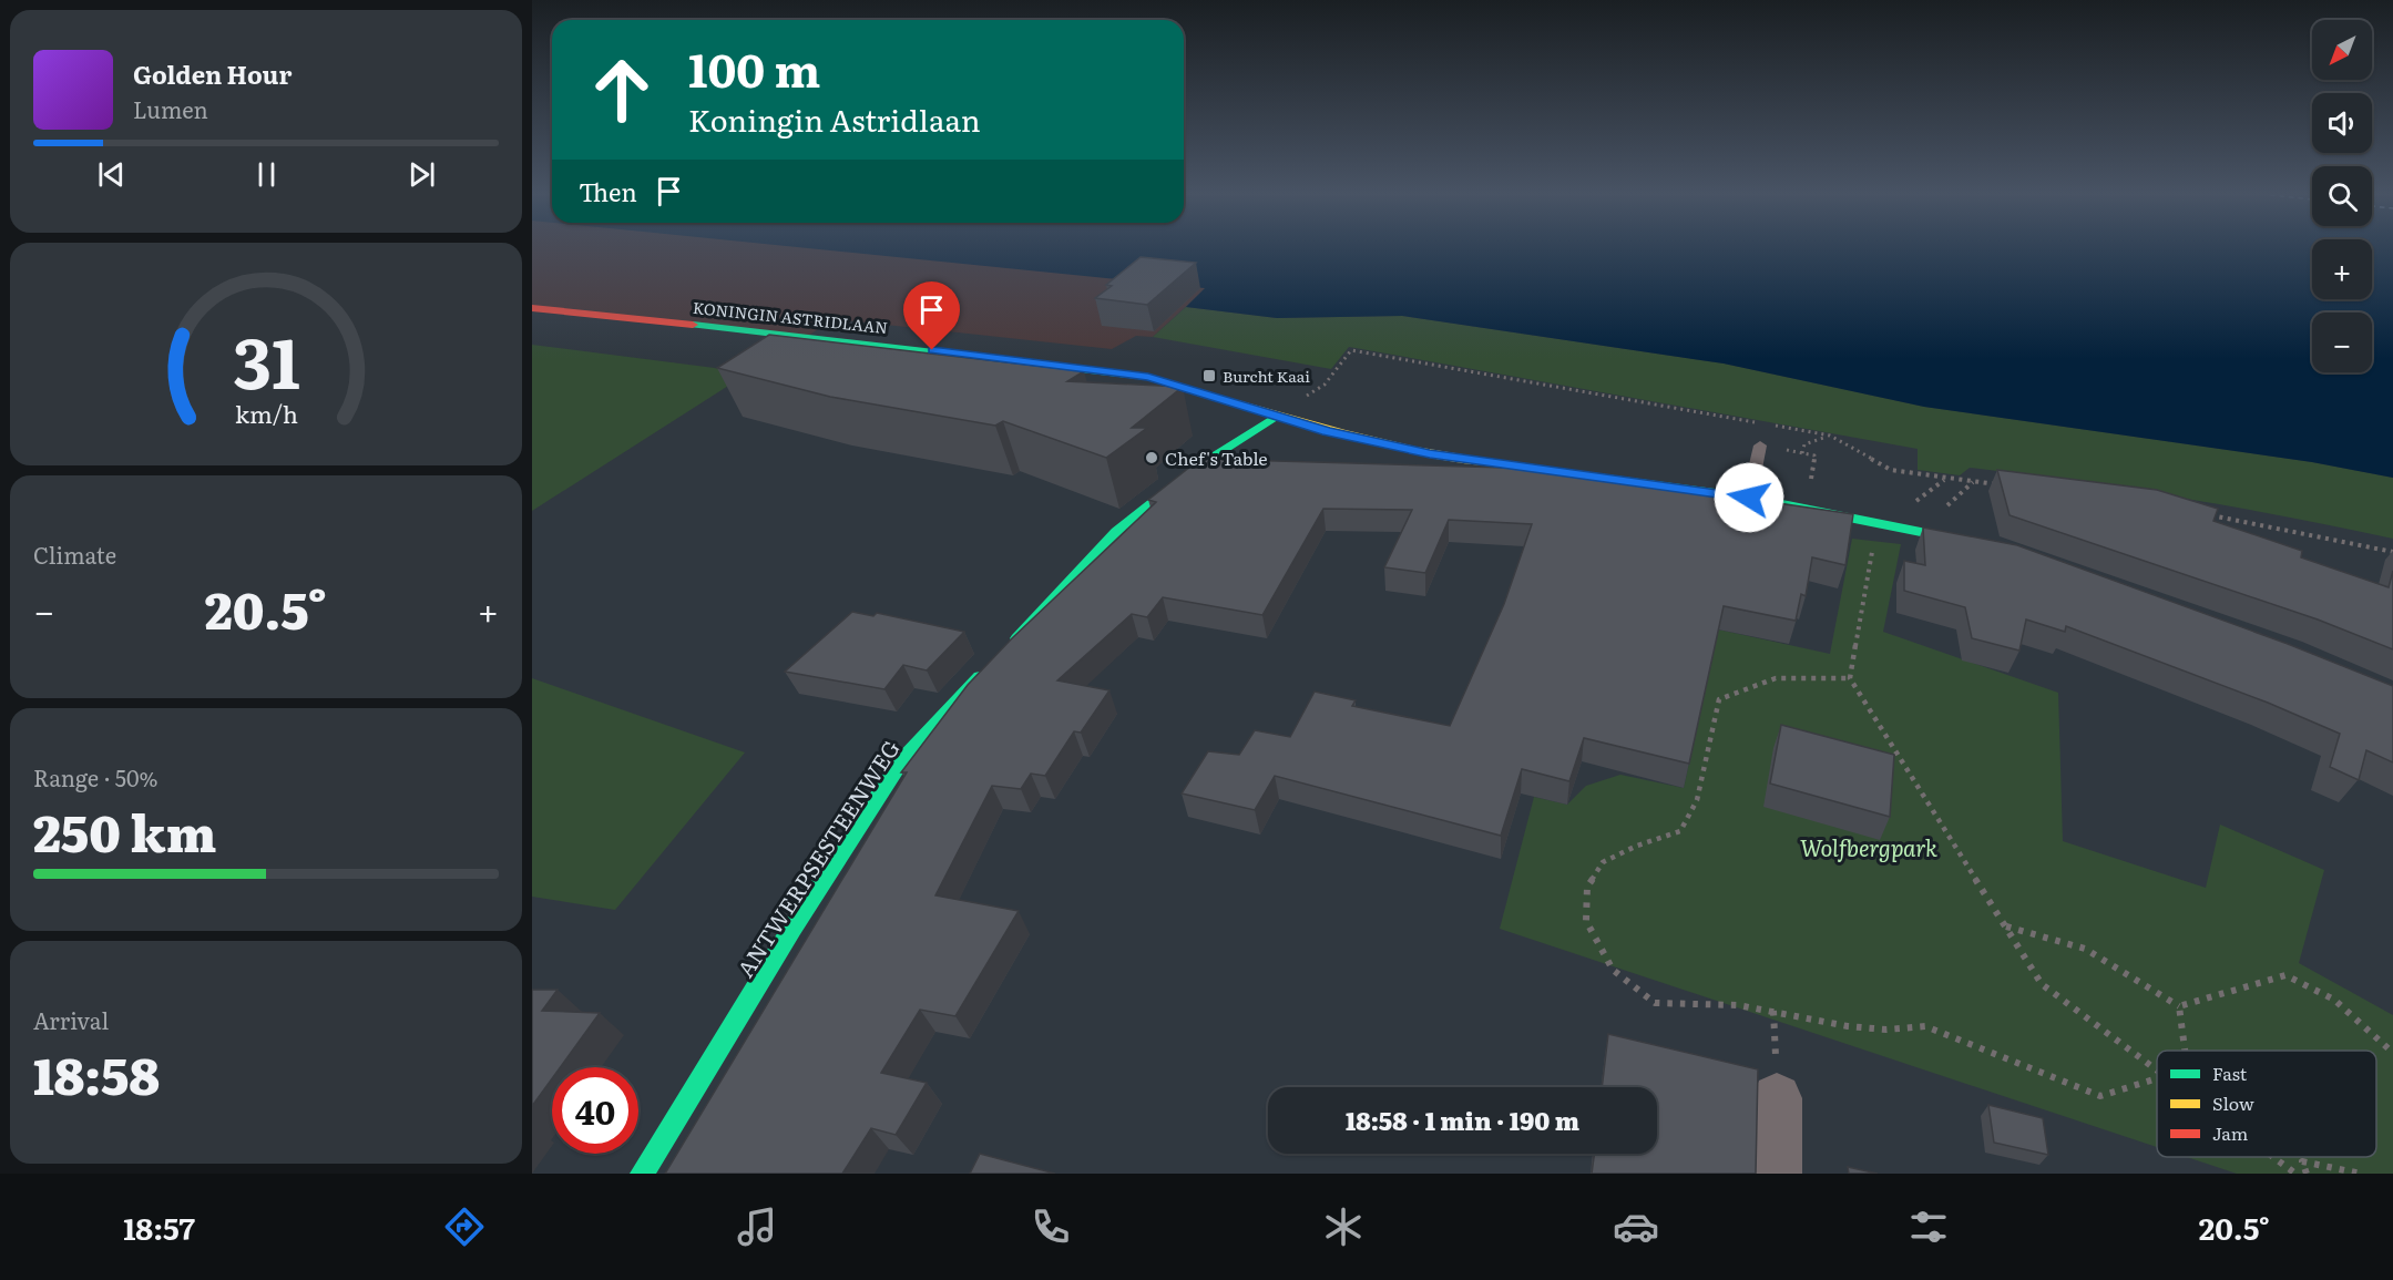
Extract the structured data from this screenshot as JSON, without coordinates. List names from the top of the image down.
{
  "streets": {
    "street": ["KONINGIN ASTRIDLAAN", "ANTWERPSESTEENWEG"]
  },
  "parks": ["Wolfbergpark"],
  "places": {
    "transit": ["Burcht Kaai"],
    "other": ["Chef's Table"]
  },
  "legend": ["Fast", "Slow", "Jam"],
  "north": "bottom left",
  "page": {
    "map_buttons": ["+", "−"],
    "turn": ["100 m", "Koningin Astridlaan"],
    "song": ["Golden Hour", "Lumen"],
    "then": "Then",
    "tile": [
      "Climate",
      ["Range · 50%", "250 km"],
      ["Arrival", "18:58"]
    ],
    "heat": ["−", "20.5°", "+"],
    "limit": "40",
    "trip": "18:58 · 1 min · 190 m",
    "tabs": ["18:57", "20.5°"],
    "gauge": ["31", "km/h"]
  }
}
